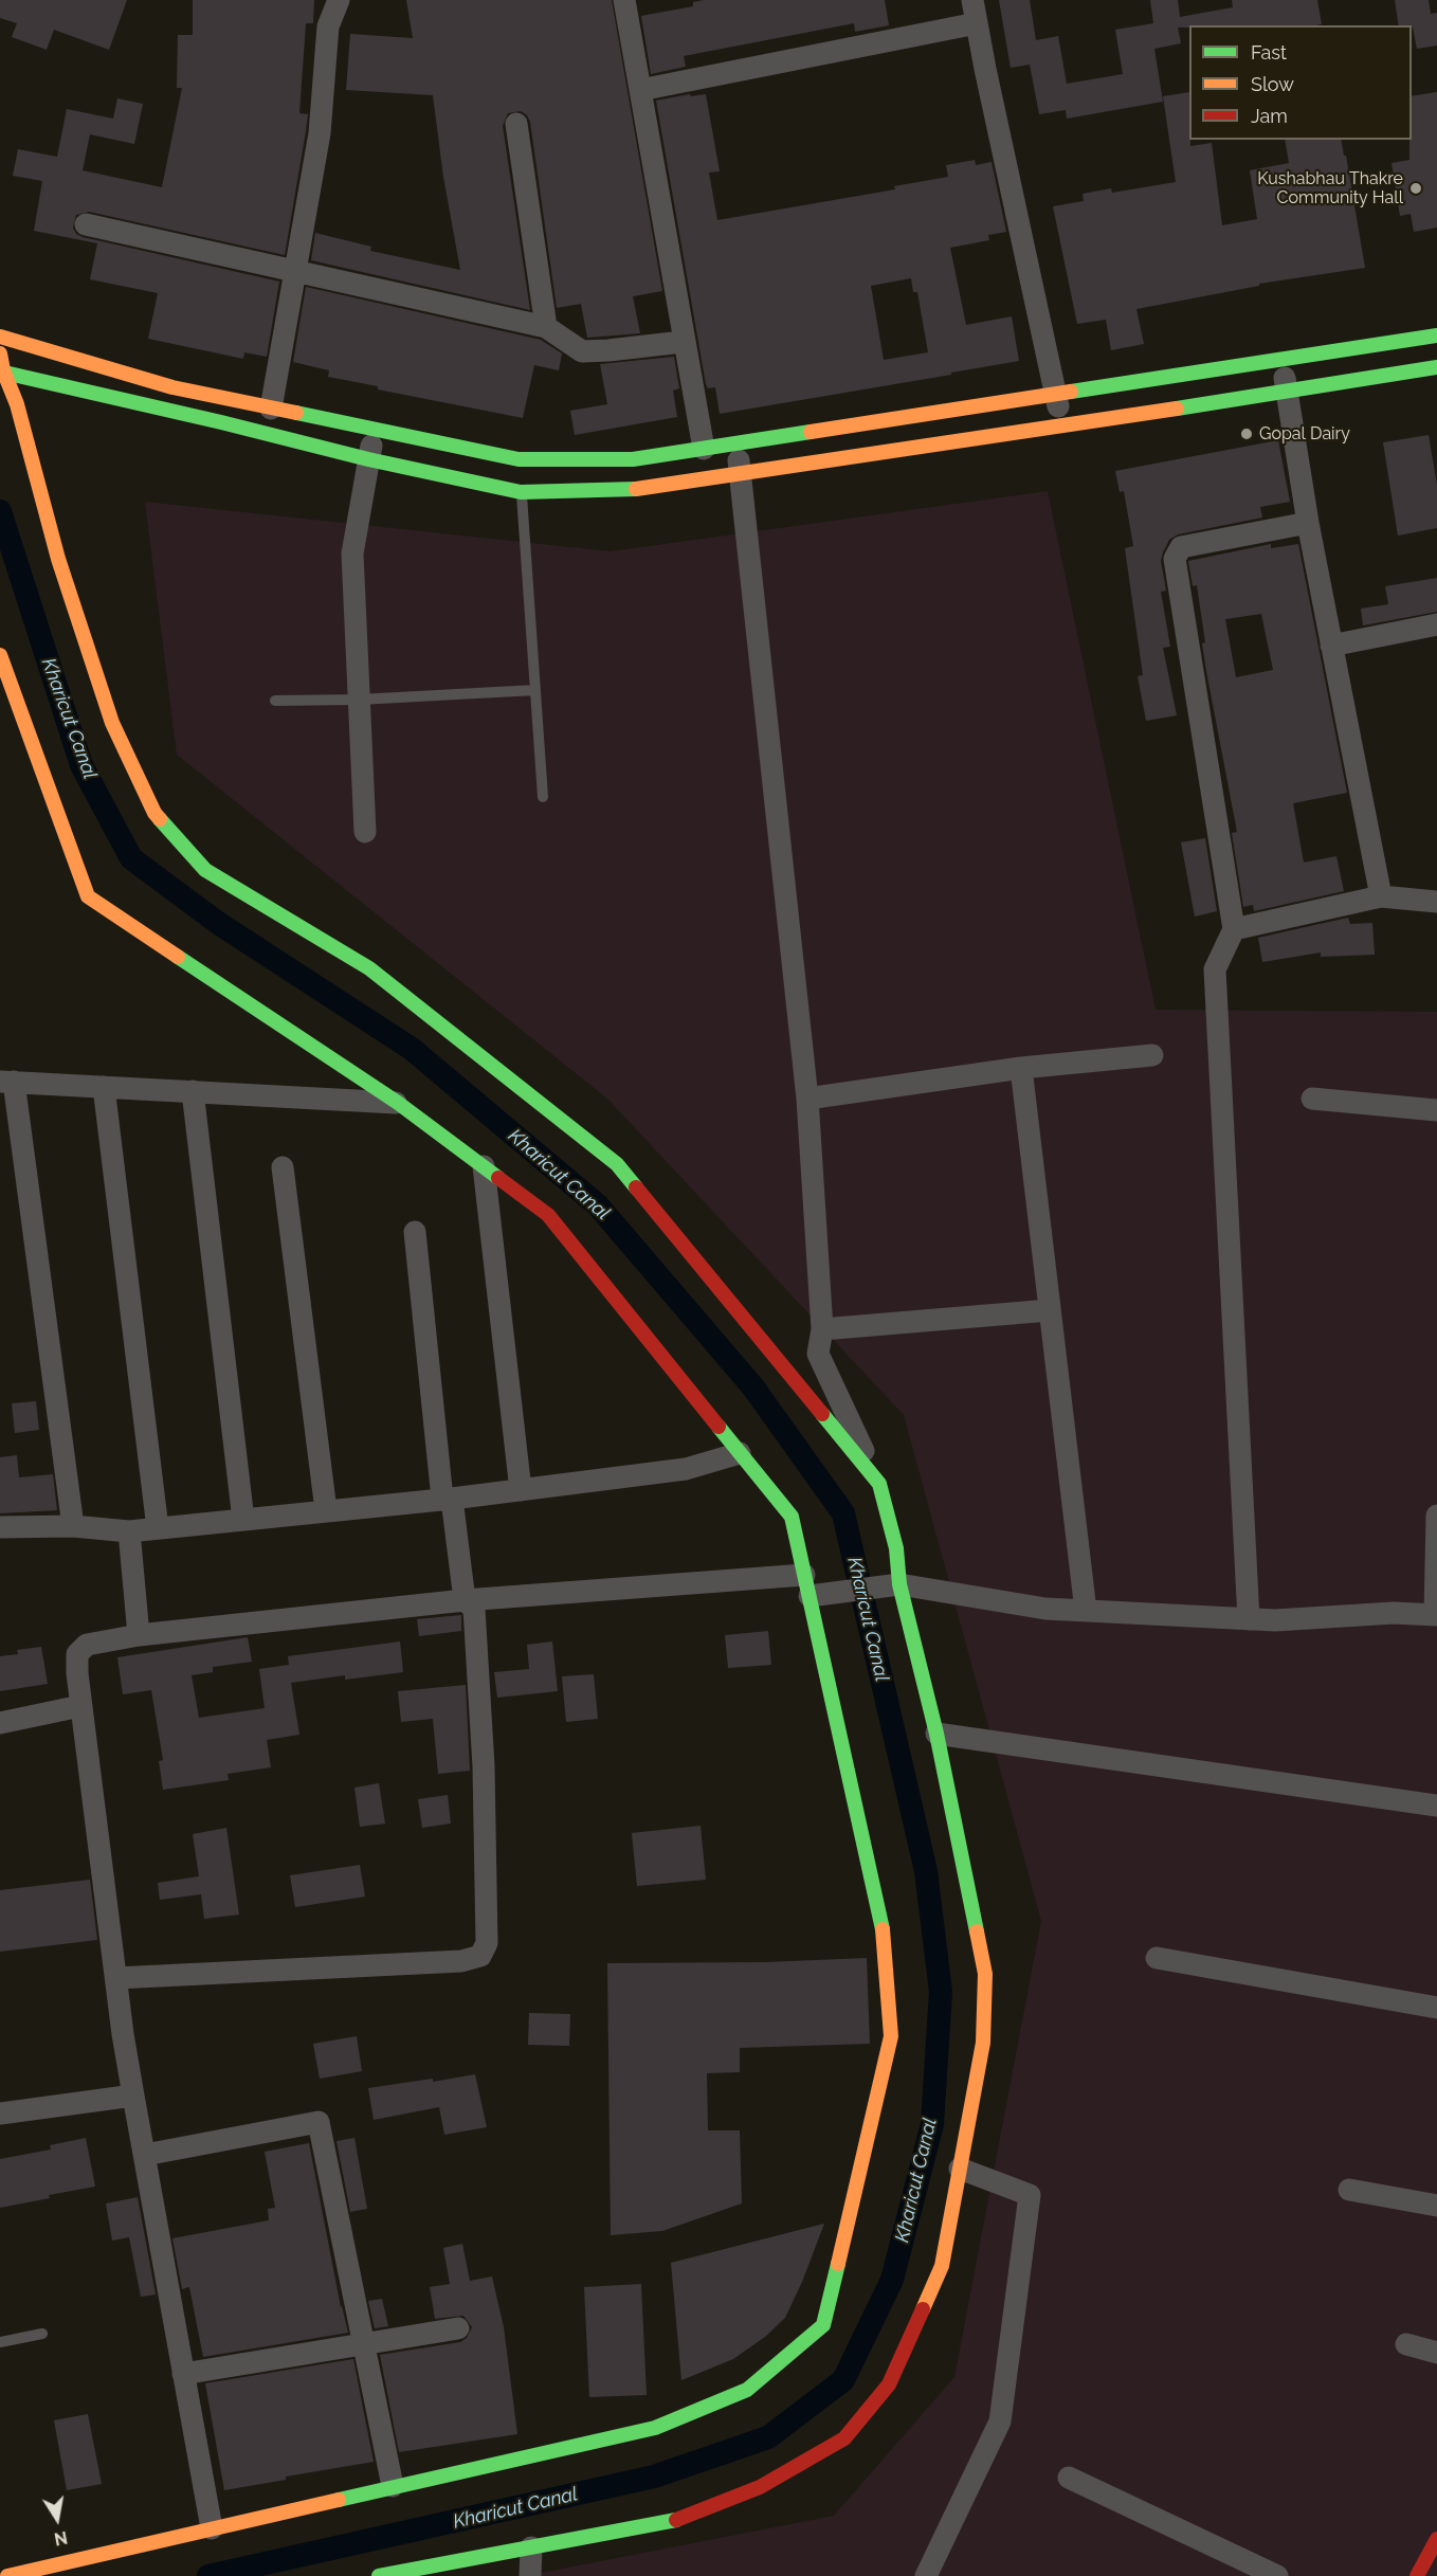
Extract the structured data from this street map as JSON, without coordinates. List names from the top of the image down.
{
  "water": ["Kharicut Canal"],
  "places": ["Kushabhau Thakre Community Hall", "Gopal Dairy"],
  "legend": ["Fast", "Slow", "Jam"],
  "north": "bottom"
}
